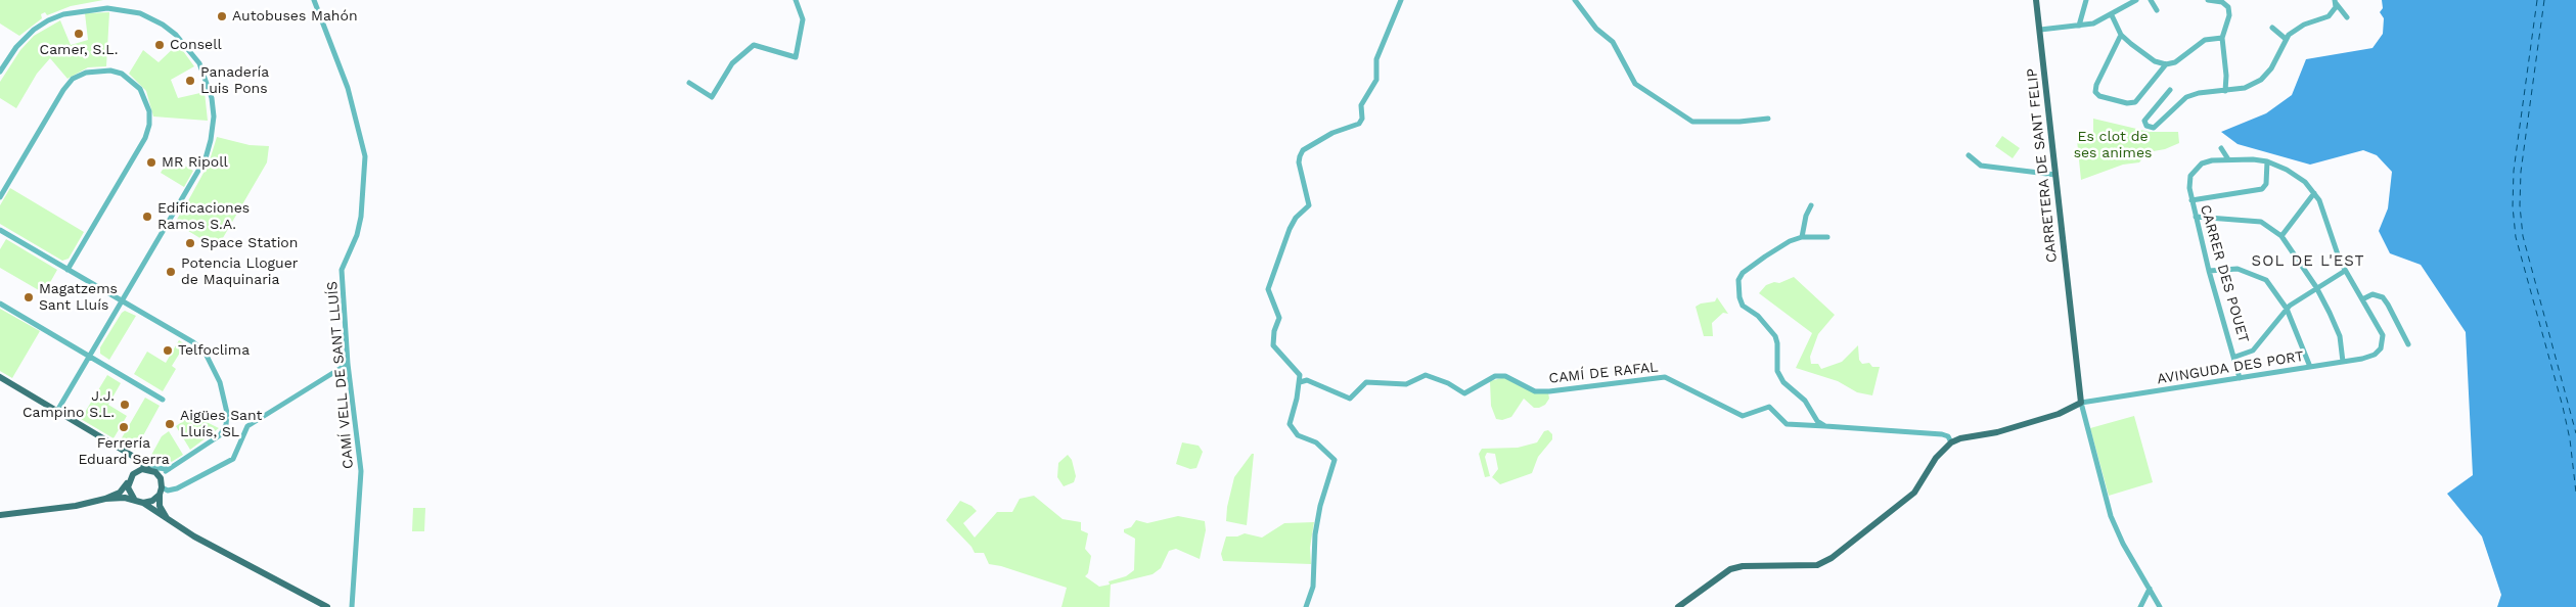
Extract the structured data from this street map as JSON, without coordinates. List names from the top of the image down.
{
  "streets": {
    "main road": ["CARRETERA DE SANT FELIP"],
    "street": [
      "CARRER DES POUET",
      "AVINGUDA DES PORT",
      "CAMÍ DE RAFAL",
      "CAMÍ VELL DE SANT LLUÍS"
    ]
  },
  "crossings": [
    ["CARRETERA DE SANT FELIP", "AVINGUDA DES PORT"],
    ["CARRER DES POUET", "AVINGUDA DES PORT"]
  ],
  "districts": ["SOL DE L'EST"],
  "parks": ["Es clot de ses animes"],
  "places": [
    "Autobuses Mahón",
    "Camer, S.L.",
    "Consell",
    "Panadería Luis Pons",
    "MR Ripoll",
    "Edificaciones Ramos S.A.",
    "Space Station",
    "Potencia Lloguer de Maquinaria",
    "Magatzems Sant Lluís",
    "Telfoclima",
    "J.J. Campino S.L.",
    "Aigües Sant Lluís, SL",
    "Ferrería Eduard Serra"
  ]
}
